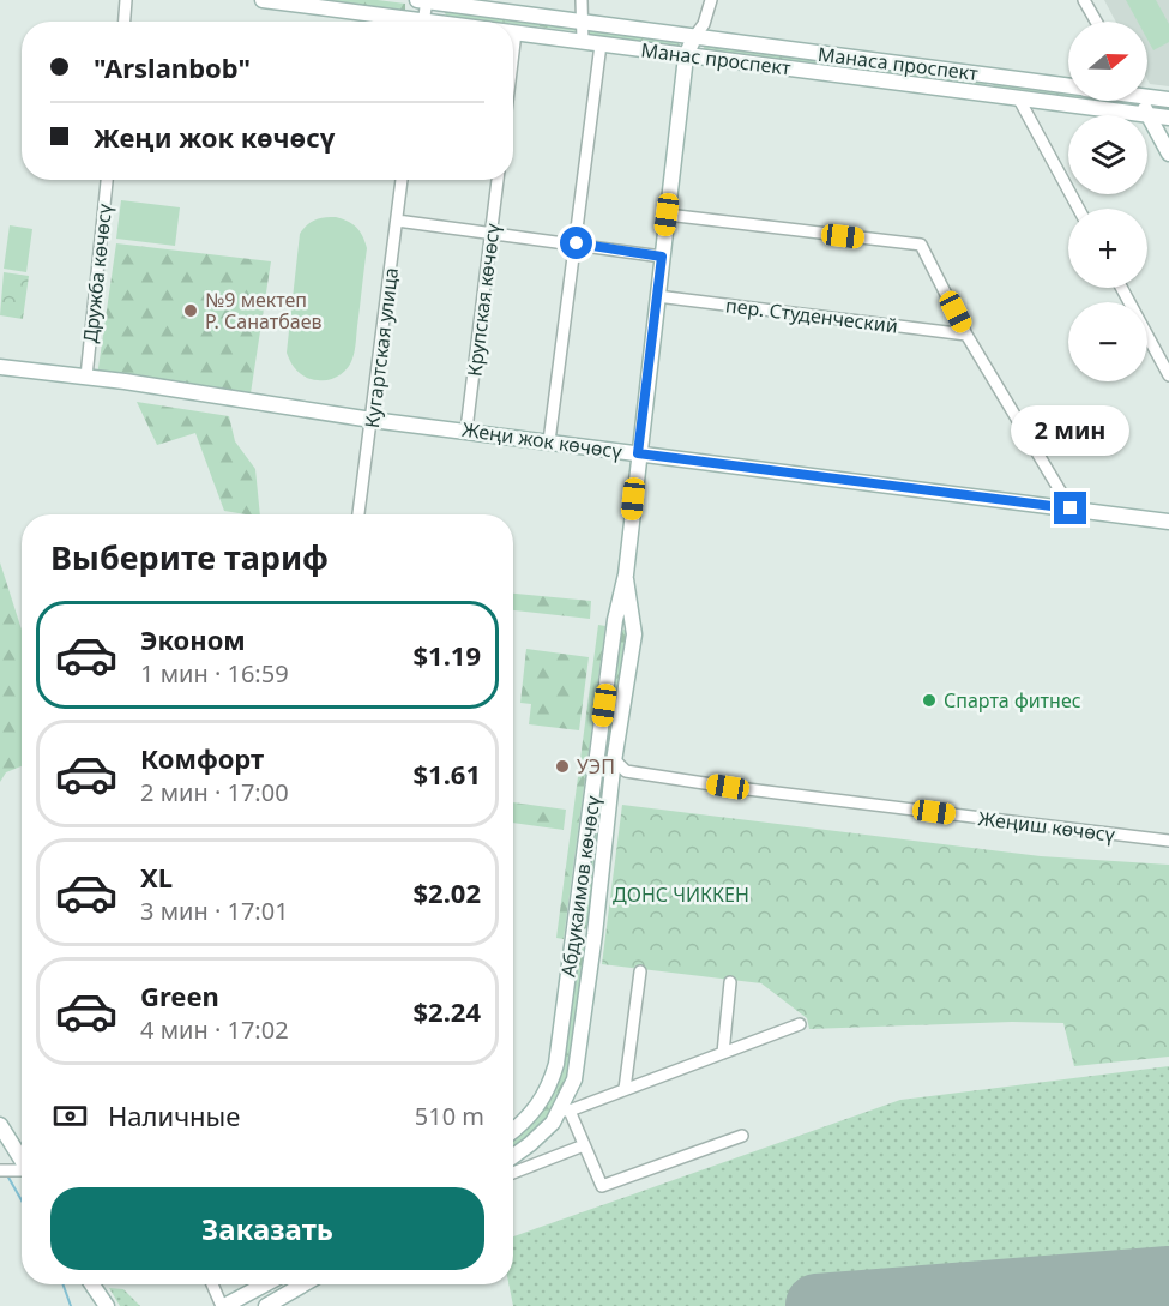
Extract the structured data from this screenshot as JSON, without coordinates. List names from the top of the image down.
{
  "streets": {
    "main road": [
      "Манас проспект",
      "Манаса проспект",
      "Жеңи жок көчөсү",
      "Абдукаимов көчөсү"
    ],
    "street": [
      "Дружба көчөсү",
      "Крупская көчөсү",
      "пер. Студенческий",
      "Кугартская улица",
      "Жеңиш көчөсү"
    ]
  },
  "crossings": [
    ["Манас проспект", "Абдукаимов көчөсү"],
    ["Манаса проспект", "Абдукаимов көчөсү"],
    ["Дружба көчөсү", "Жеңи жок көчөсү"],
    ["Крупская көчөсү", "Жеңи жок көчөсү"],
    ["пер. Студенческий", "Абдукаимов көчөсү"],
    ["Кугартская улица", "Жеңи жок көчөсү"],
    ["Жеңи жок көчөсү", "Абдукаимов көчөсү"]
  ],
  "parks": ["ДОНС ЧИККЕН"],
  "places": ["№9 мектеп Р. Санатбаев", "Спарта фитнес", "УЭП"],
  "north": "right",
  "page": {
    "map_buttons": ["+", "−"],
    "banner": ["\"Arslanbob\"", "Жеңи жок көчөсү"],
    "bubble": "2 мин",
    "heading": "Выберите тариф",
    "list": [
      {
        "name": "Эконом",
        "note": "1 мин · 16:59",
        "value": "$1.19"
      },
      {
        "name": "Комфорт",
        "note": "2 мин · 17:00",
        "value": "$1.61"
      },
      {
        "name": "XL",
        "note": "3 мин · 17:01",
        "value": "$2.02"
      },
      {
        "name": "Green",
        "note": "4 мин · 17:02",
        "value": "$2.24"
      }
    ],
    "pay": ["Наличные", "510 m"],
    "buttons": "Заказать"
  }
}
